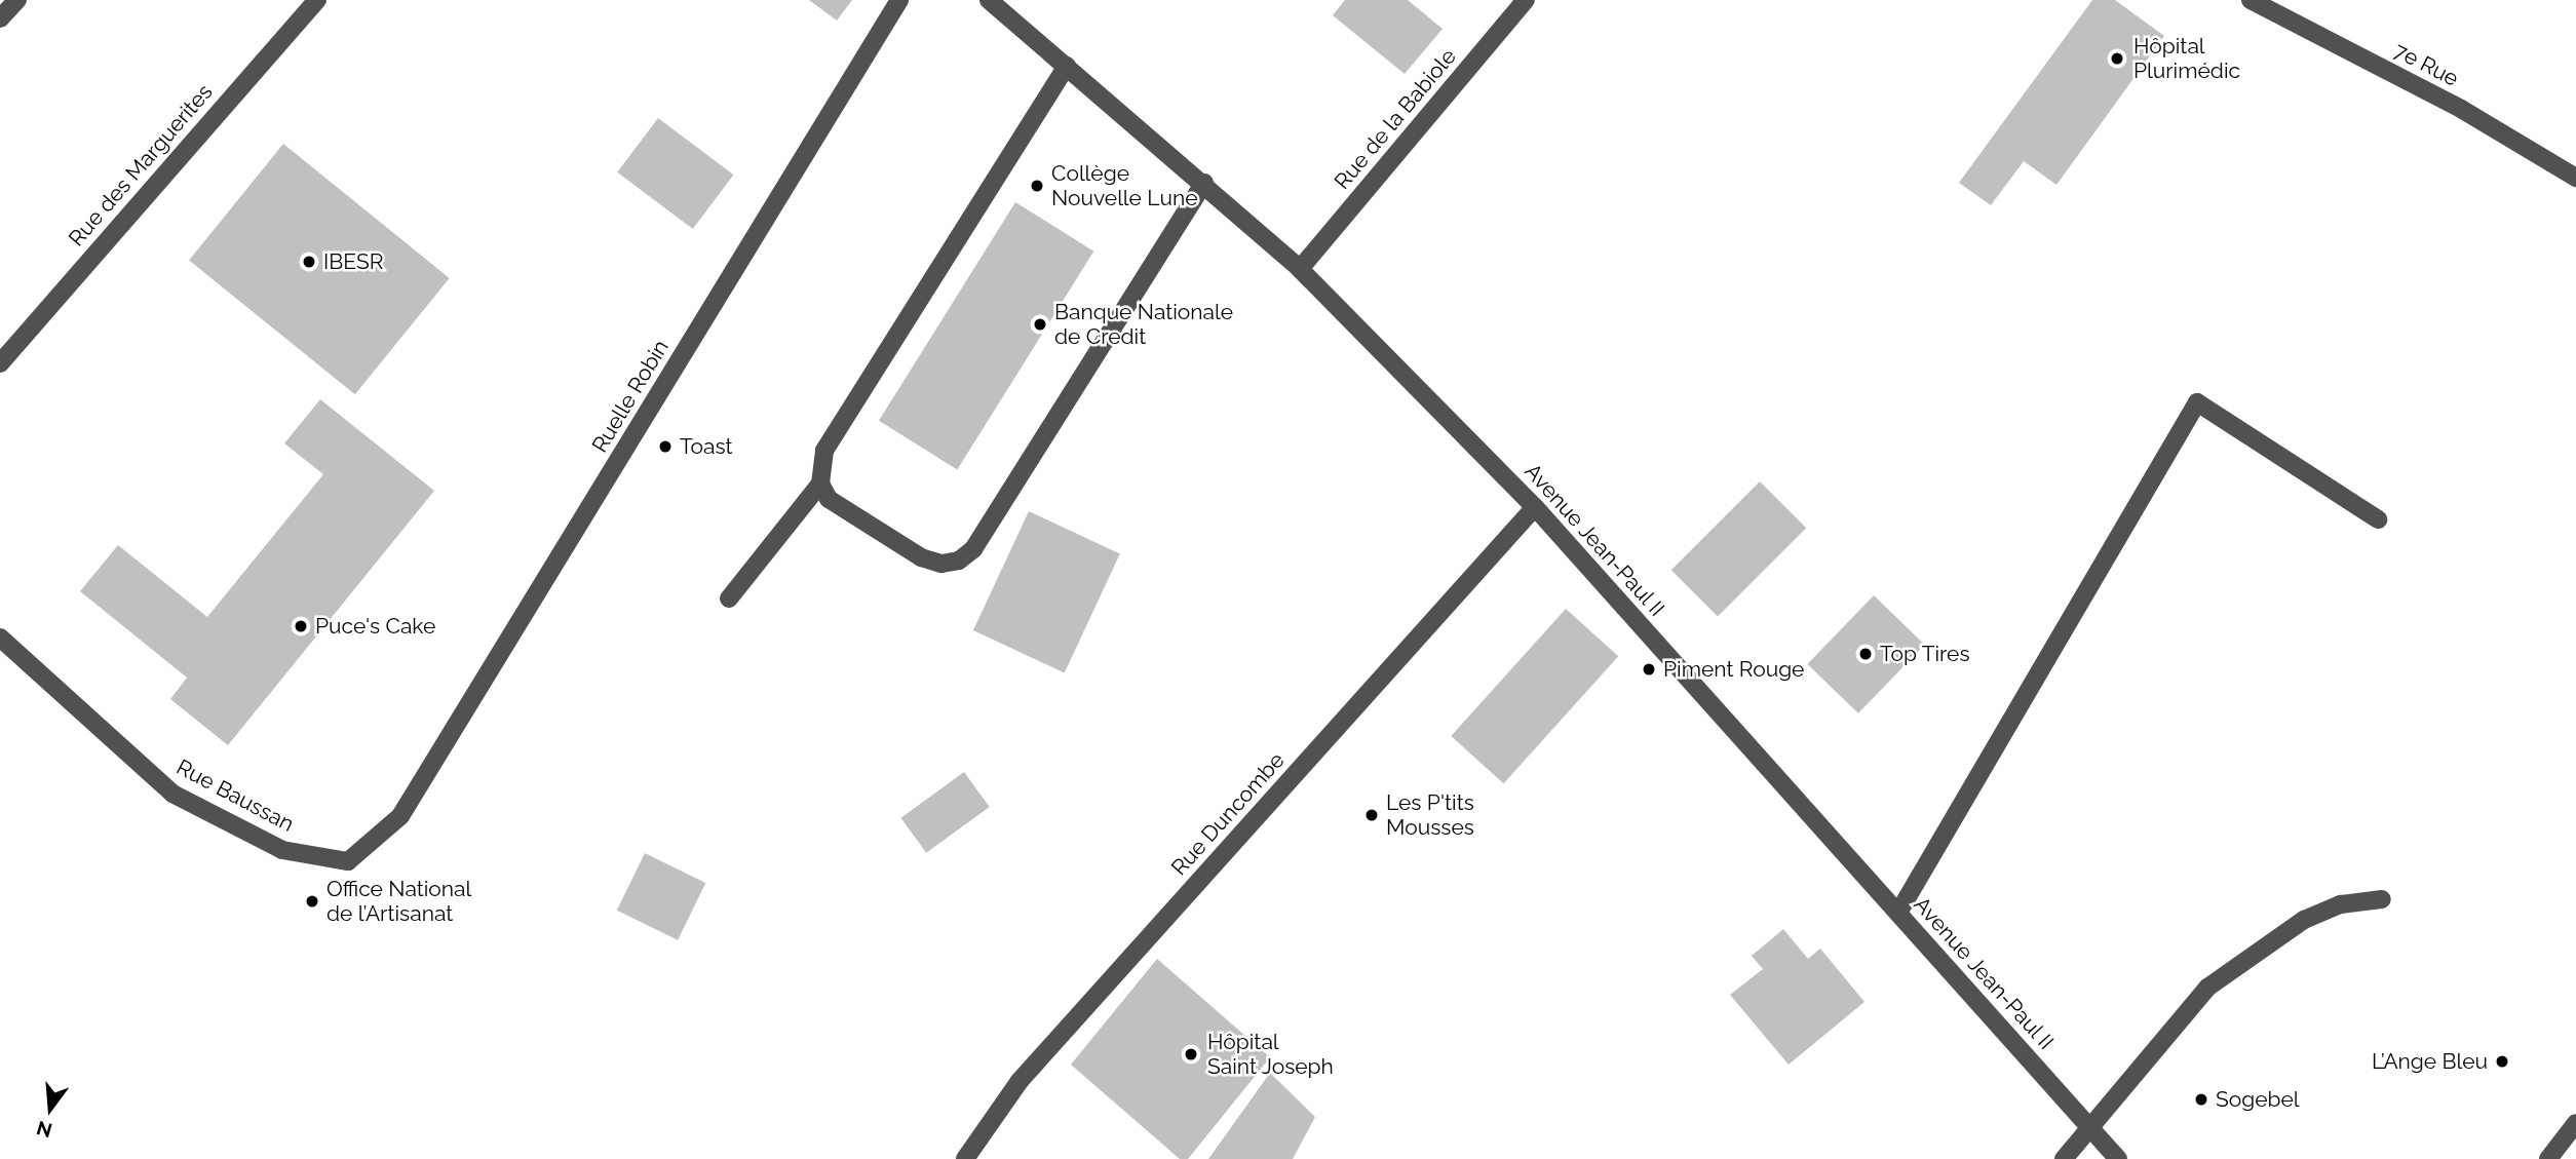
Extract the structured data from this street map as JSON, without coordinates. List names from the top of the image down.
{
  "streets": {
    "street": [
      "7e Rue",
      "Rue de la Babiole",
      "Rue des Marguerites",
      "Ruelle Robin",
      "Avenue Jean-Paul II",
      "Rue Baussan",
      "Rue Duncombe"
    ]
  },
  "crossings": [
    ["Rue de la Babiole", "Avenue Jean-Paul II"],
    ["Ruelle Robin", "Rue Baussan"],
    ["Avenue Jean-Paul II", "Rue Duncombe"]
  ],
  "places": [
    "Hôpital Plurimédic",
    "Collège Nouvelle Lune",
    "IBESR",
    "Banque Nationale de Credit",
    "Toast",
    "Puce's Cake",
    "Top Tires",
    "Piment Rouge",
    "Les P'tits Mousses",
    "Office National de l’Artisanat",
    "Hôpital Saint Joseph",
    "L’Ange Bleu",
    "Sogebel"
  ],
  "north": "bottom"
}
